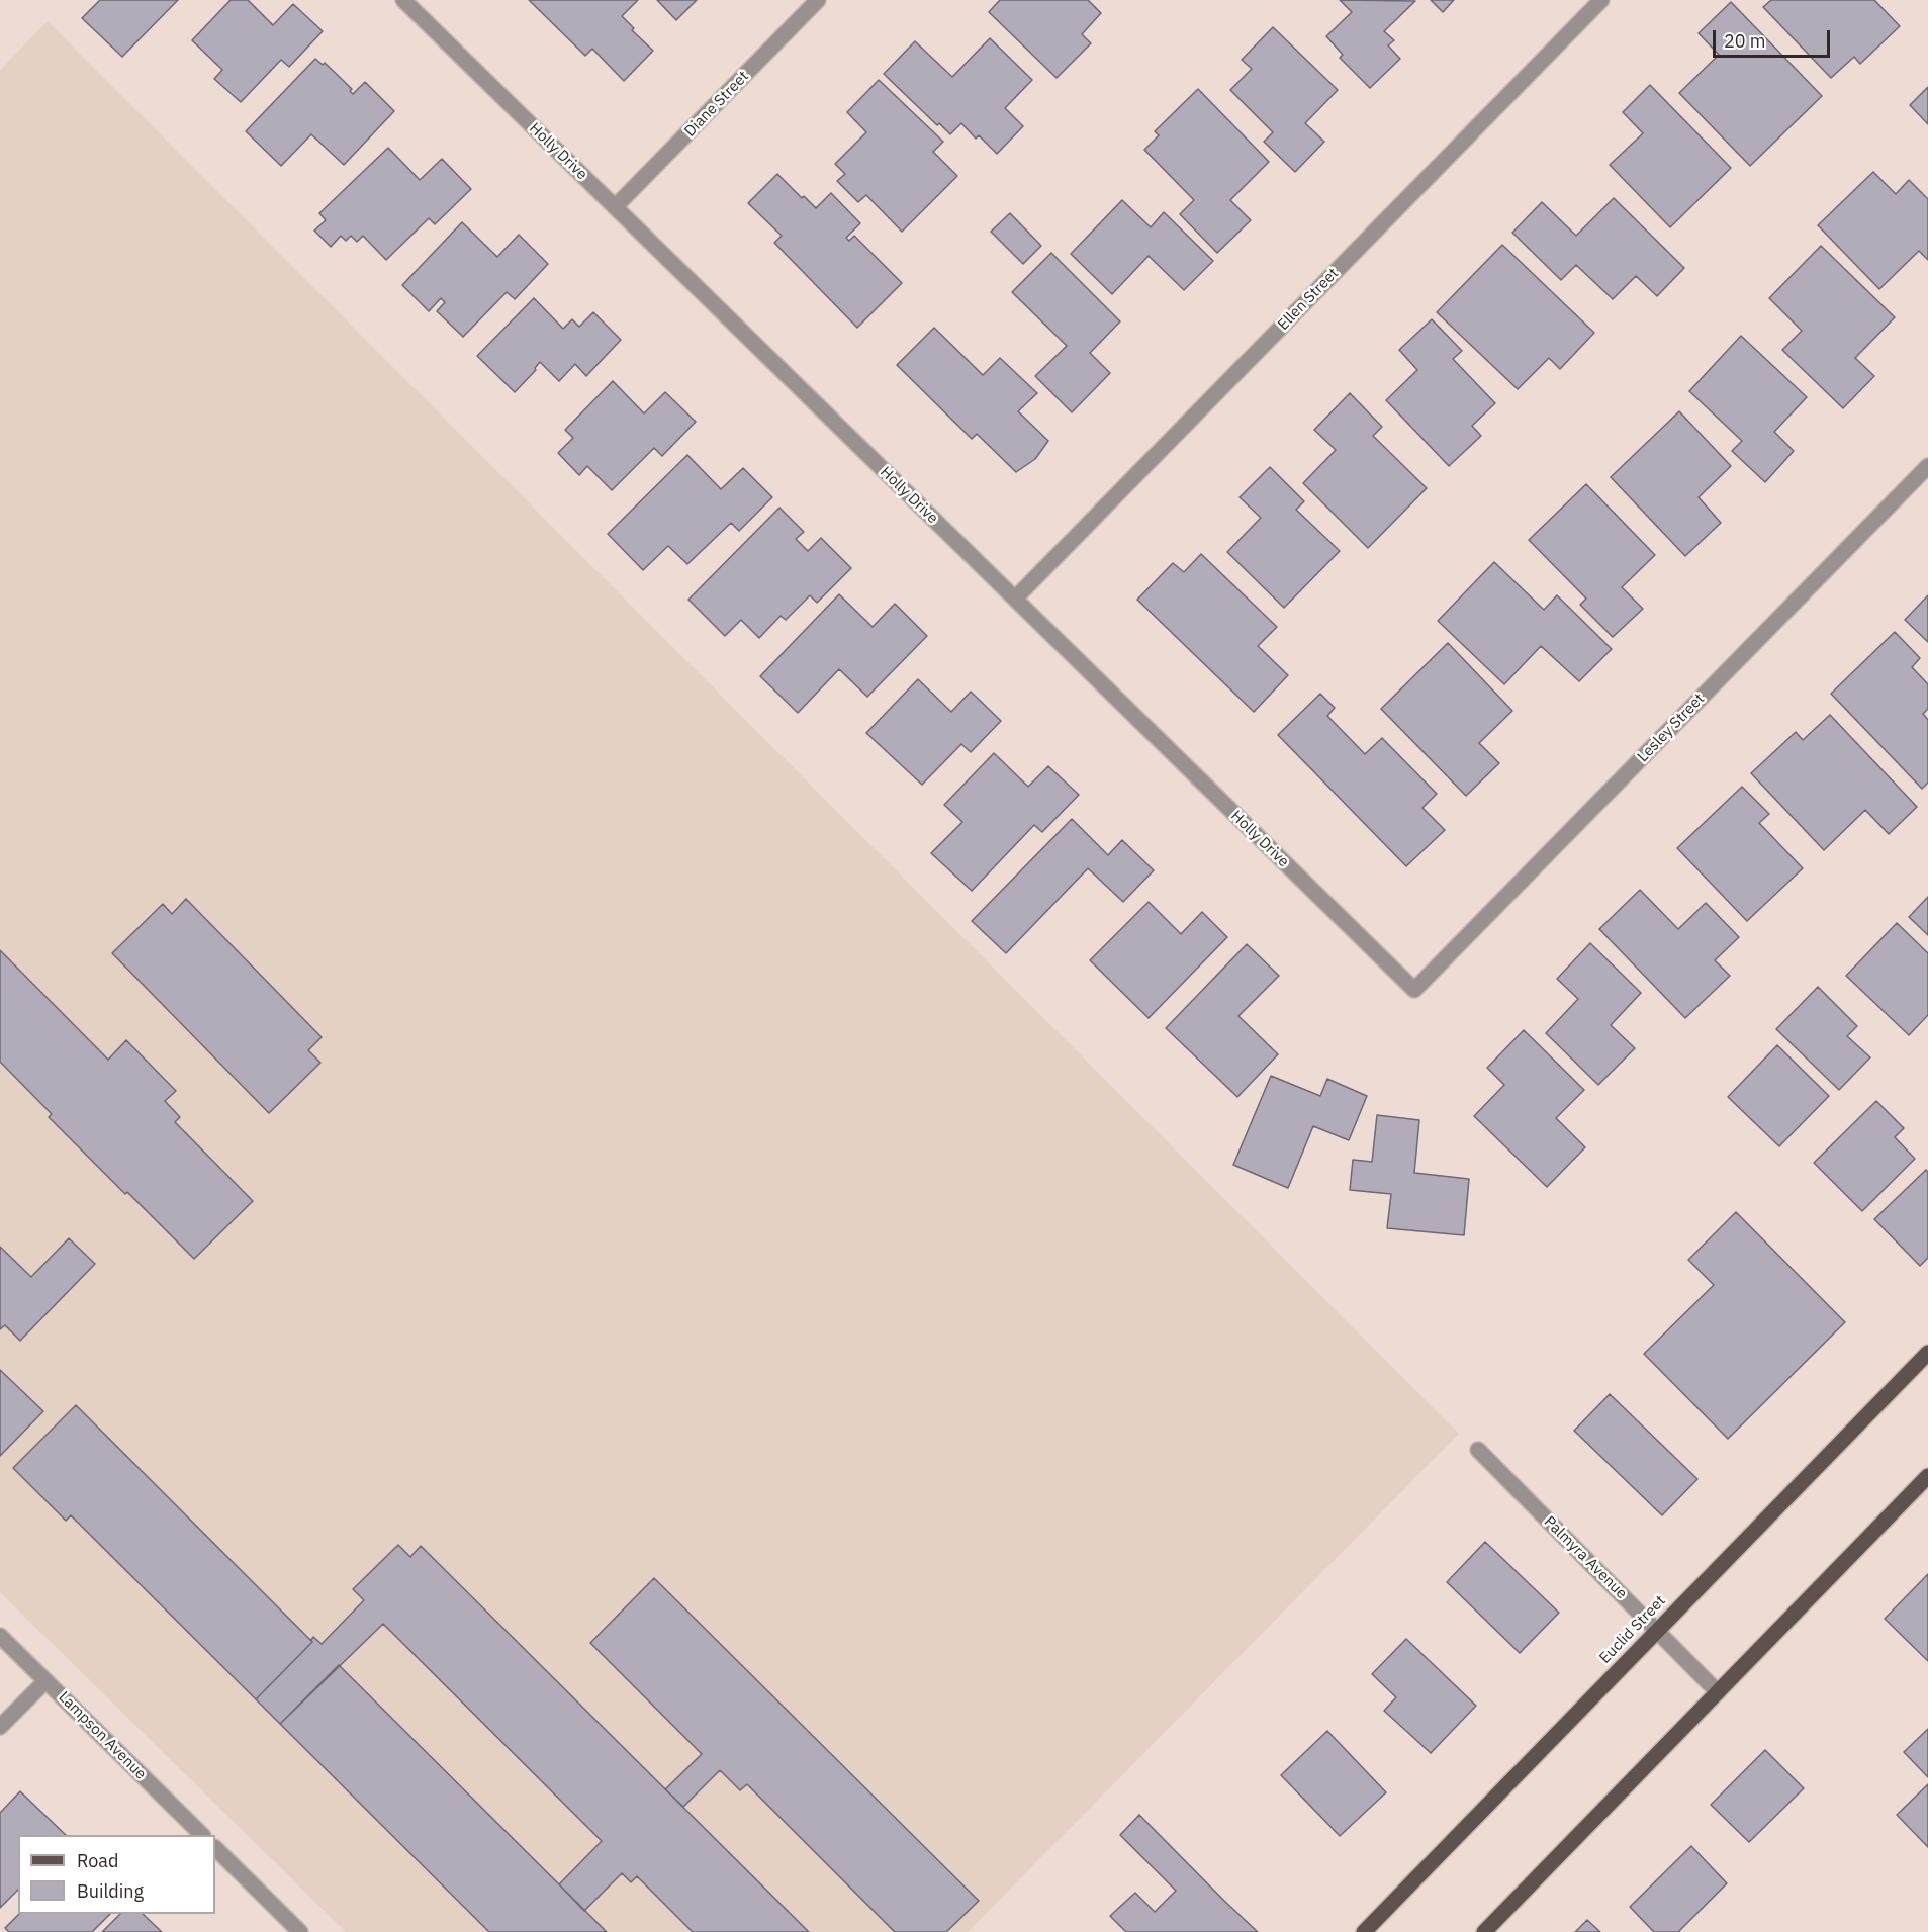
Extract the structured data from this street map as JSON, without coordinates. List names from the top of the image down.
{
  "streets": {
    "main road": ["Euclid Street"],
    "street": [
      "Diane Street",
      "Holly Drive",
      "Ellen Street",
      "Lesley Street",
      "Palmyra Avenue",
      "Lampson Avenue"
    ]
  },
  "crossings": [
    ["Diane Street", "Holly Drive"],
    ["Holly Drive", "Ellen Street"],
    ["Holly Drive", "Lesley Street"],
    ["Palmyra Avenue", "Euclid Street"]
  ],
  "legend": ["Road", "Building"],
  "scale_bar": "20 m"
}
